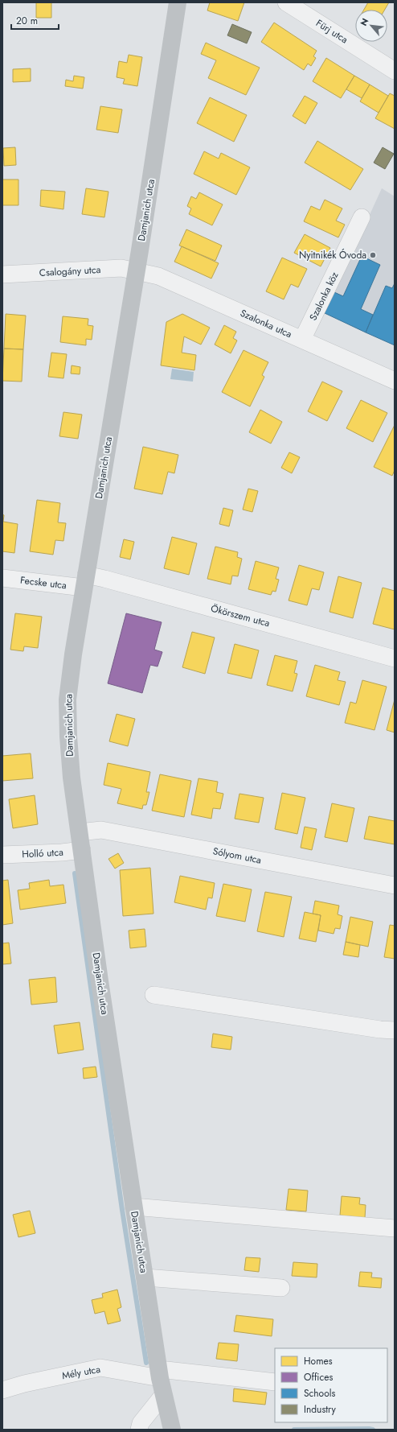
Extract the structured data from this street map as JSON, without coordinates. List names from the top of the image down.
{
  "streets": {
    "main road": ["Damjanich utca"],
    "street": [
      "Fürj utca",
      "Csalogány utca",
      "Szalonka köz",
      "Szalonka utca",
      "Fecske utca",
      "Ökörszem utca",
      "Holló utca",
      "Sólyom utca",
      "Mély utca"
    ]
  },
  "crossings": [
    ["Damjanich utca", "Csalogány utca"],
    ["Damjanich utca", "Szalonka utca"],
    ["Damjanich utca", "Fecske utca"],
    ["Damjanich utca", "Ökörszem utca"],
    ["Damjanich utca", "Holló utca"],
    ["Damjanich utca", "Sólyom utca"],
    ["Damjanich utca", "Mély utca"],
    ["Csalogány utca", "Szalonka utca"],
    ["Szalonka köz", "Szalonka utca"],
    ["Fecske utca", "Ökörszem utca"]
  ],
  "places": ["Nyitnikék Óvoda"],
  "legend": [
    "Homes",
    "Offices",
    "Schools",
    "Industry"
  ],
  "scale_bar": "20 m",
  "north": "top left"
}
